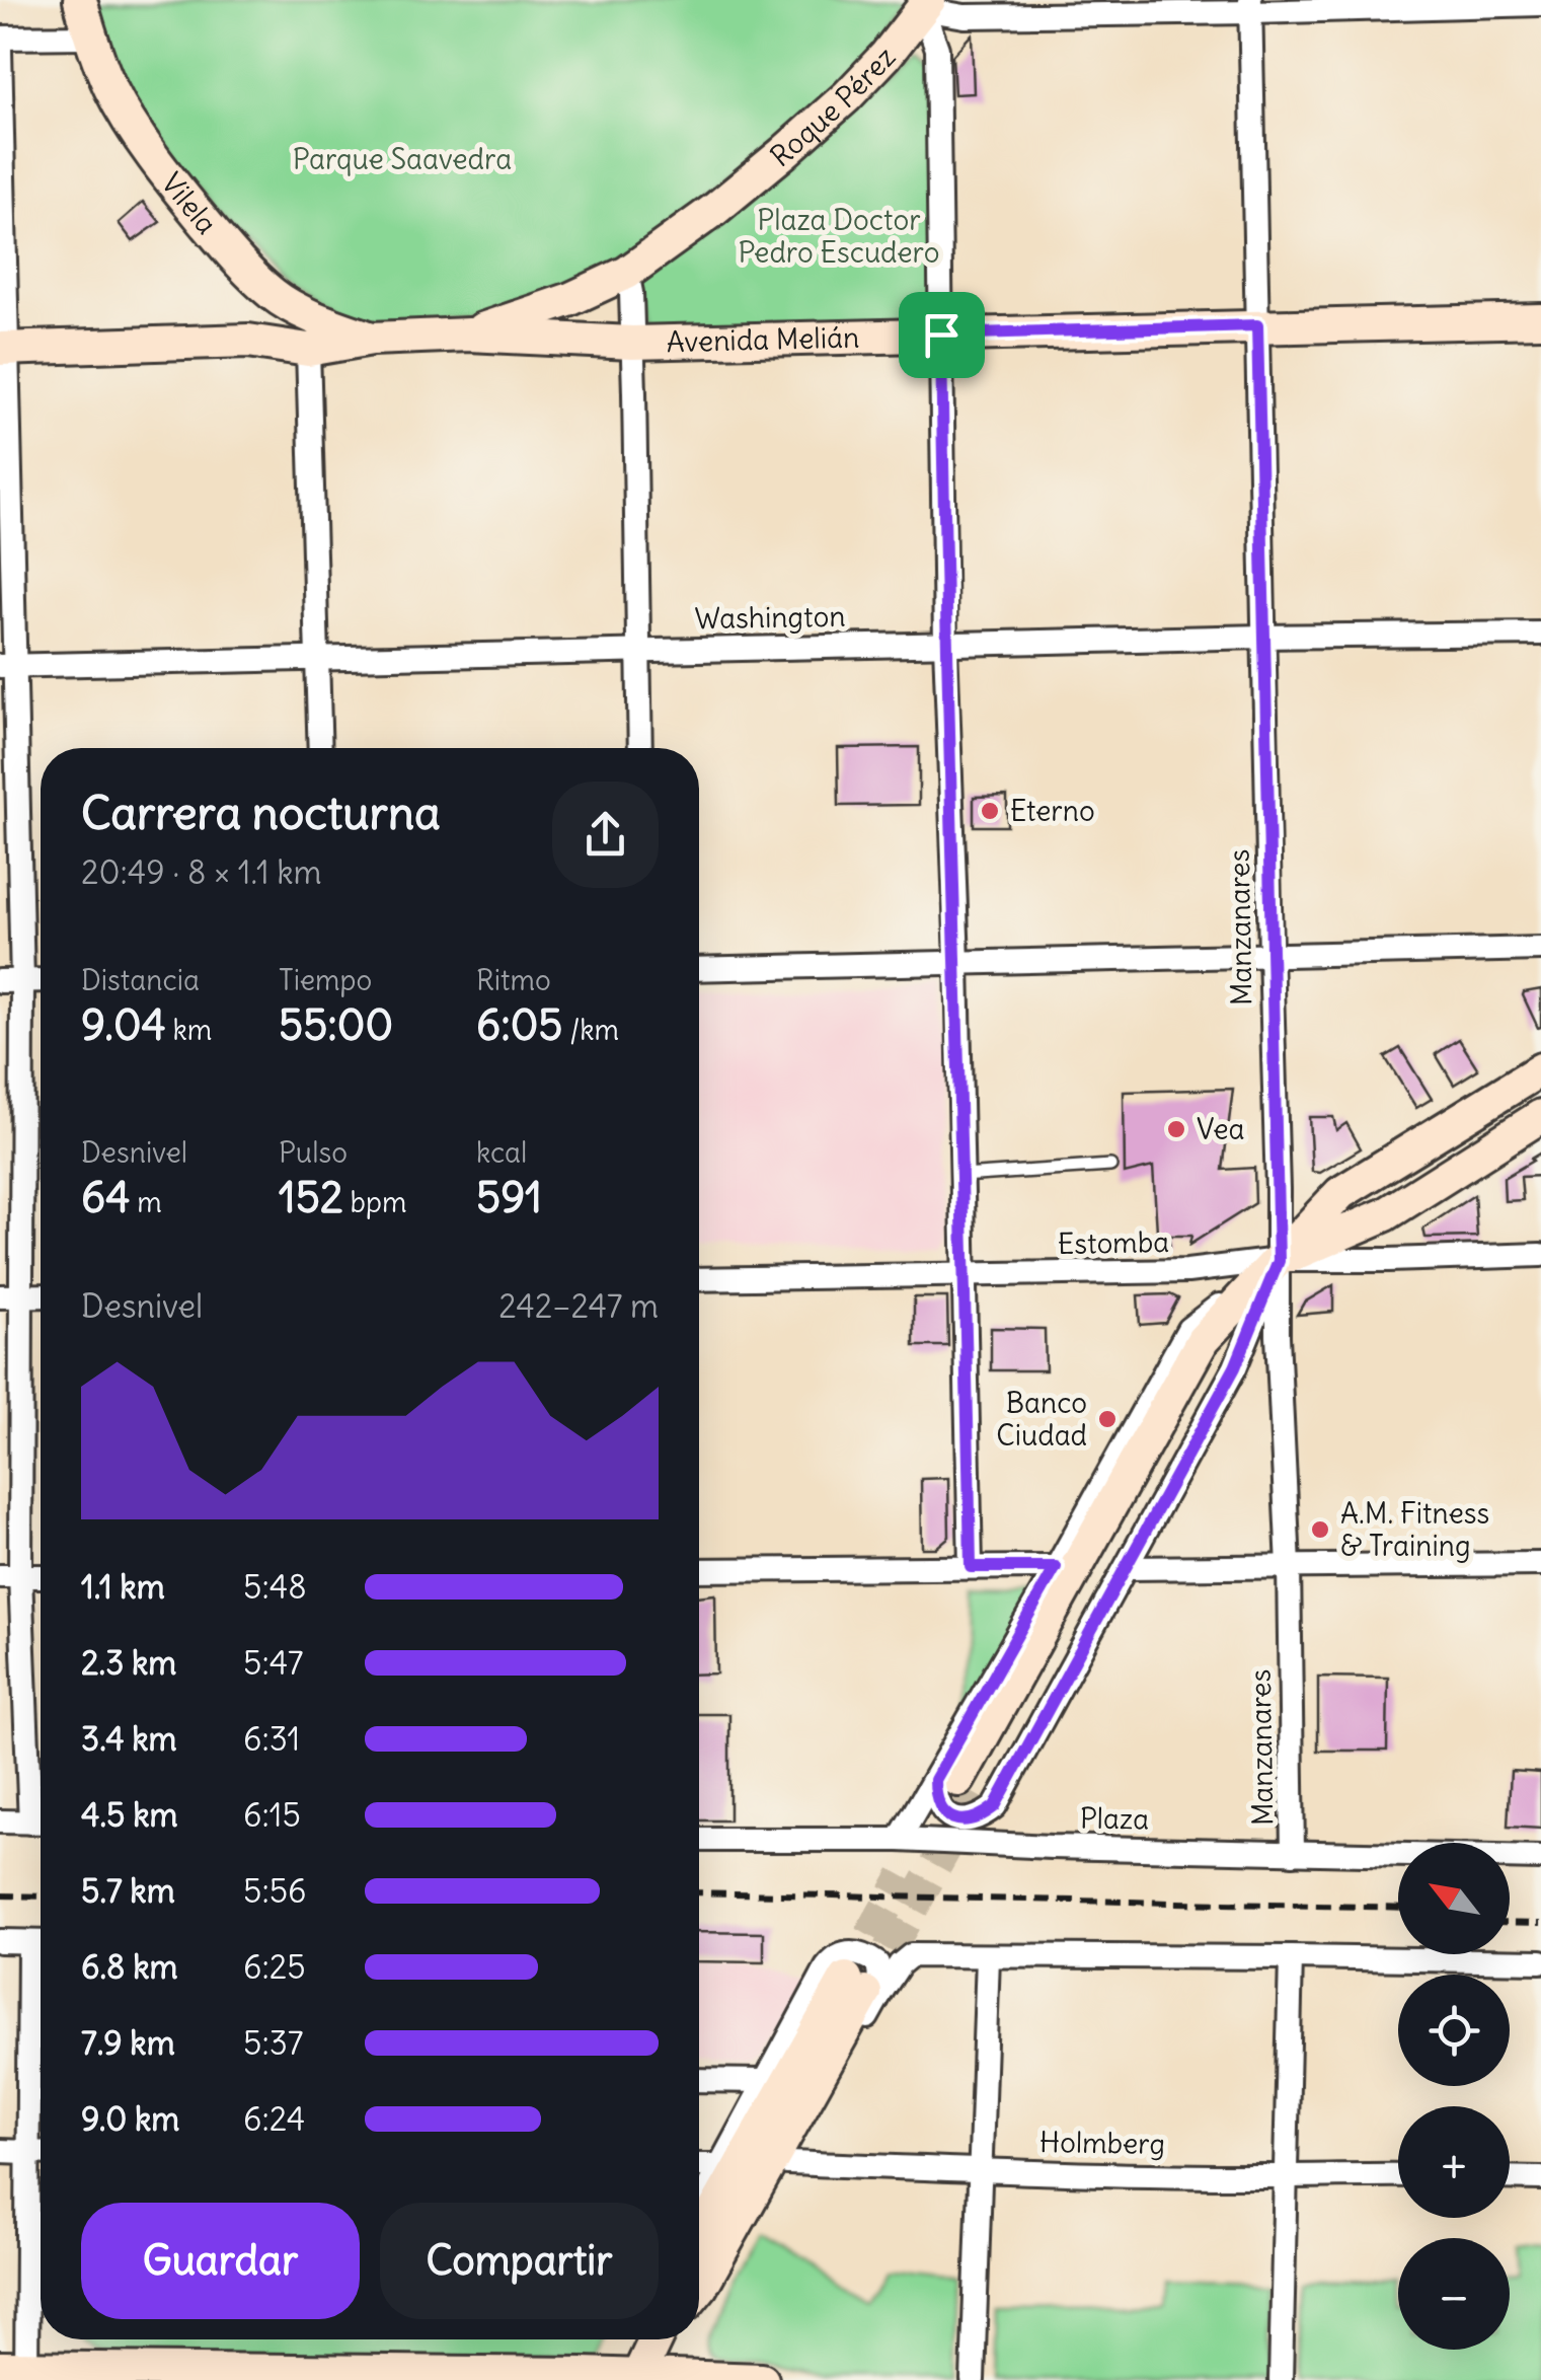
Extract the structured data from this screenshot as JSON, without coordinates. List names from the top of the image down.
{
  "streets": {
    "street": [
      "Roque Pérez",
      "Vilela",
      "Avenida Melián",
      "Washington",
      "Manzanares",
      "Estomba",
      "Plaza",
      "Holmberg"
    ]
  },
  "crossings": [
    ["Roque Pérez", "Avenida Melián"],
    ["Vilela", "Avenida Melián"],
    ["Avenida Melián", "Manzanares"],
    ["Washington", "Manzanares"],
    ["Manzanares", "Estomba"],
    ["Manzanares", "Plaza"]
  ],
  "parks": ["Parque Saavedra", "Plaza Doctor Pedro Escudero"],
  "places": [
    "Eterno",
    "Vea",
    "Banco Ciudad",
    "A.M. Fitness & Training"
  ],
  "north": "top left",
  "page": {
    "heading": ["Carrera nocturna", "20:49 · 8 × 1.1 km"],
    "stats": [
      ["Distancia", "9.04 km"],
      ["Tiempo", "55:00"],
      ["Ritmo", "6:05 /km"],
      ["Desnivel", "64 m"],
      ["Pulso", "152 bpm"],
      ["kcal", "591"]
    ],
    "chart": ["Desnivel", "242–247 m"],
    "list": [
      {
        "name": "1.1 km",
        "note": "5:48"
      },
      {
        "name": "2.3 km",
        "note": "5:47"
      },
      {
        "name": "3.4 km",
        "note": "6:31"
      },
      {
        "name": "4.5 km",
        "note": "6:15"
      },
      {
        "name": "5.7 km",
        "note": "5:56"
      },
      {
        "name": "6.8 km",
        "note": "6:25"
      },
      {
        "name": "7.9 km",
        "note": "5:37"
      },
      {
        "name": "9.0 km",
        "note": "6:24"
      }
    ],
    "map_buttons": ["+", "−"],
    "buttons": ["Guardar", "Compartir"]
  }
}
